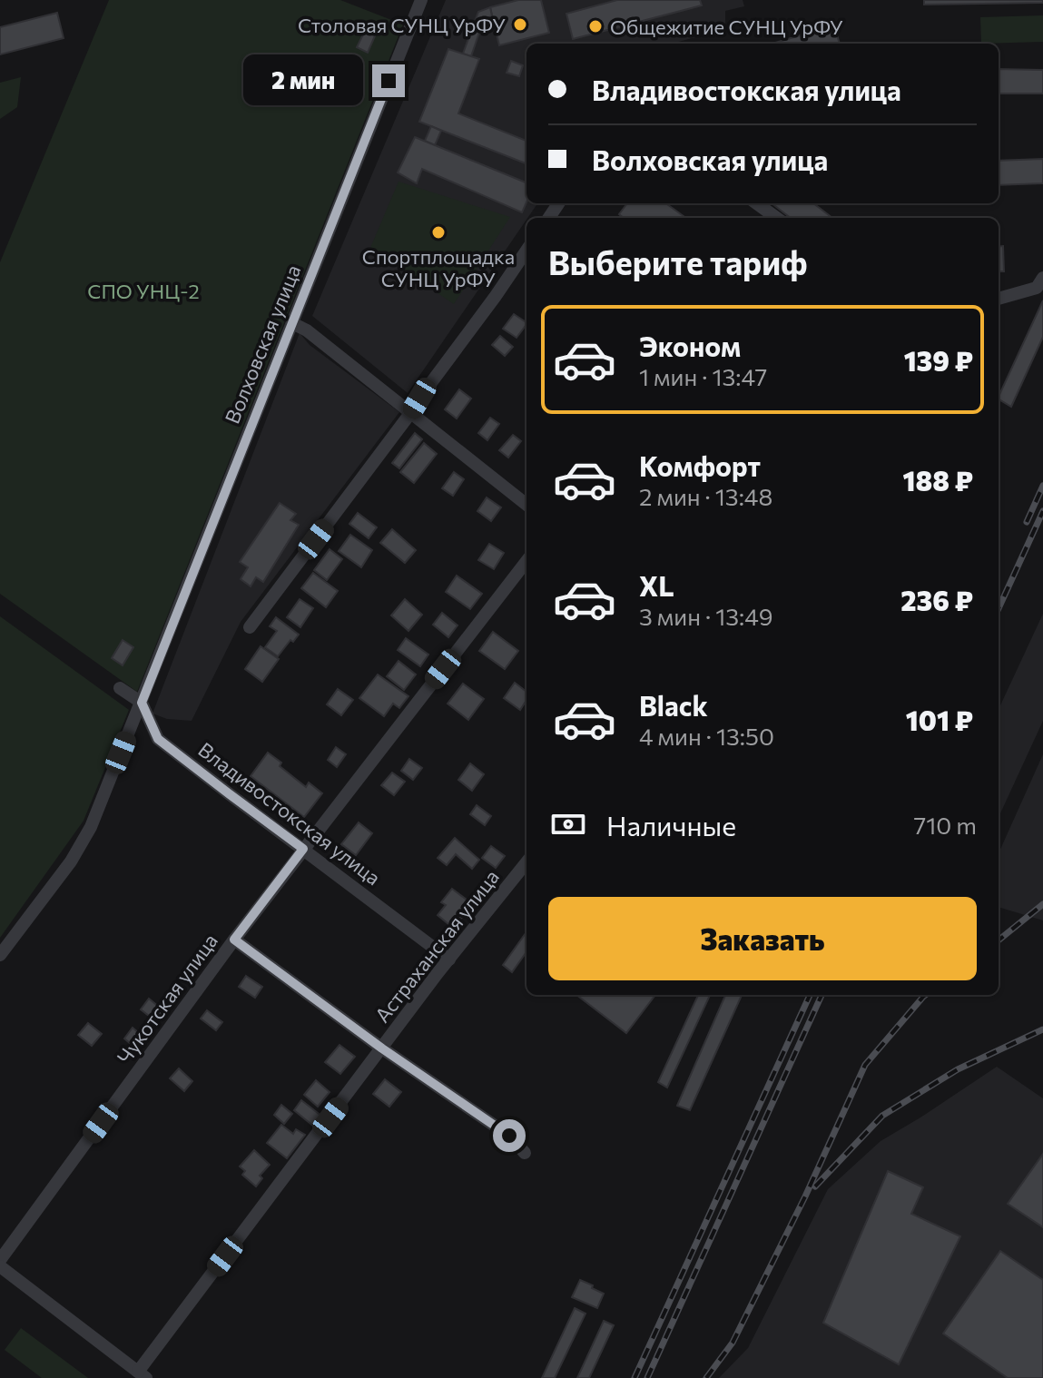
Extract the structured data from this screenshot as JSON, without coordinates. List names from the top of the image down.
{
  "streets": {
    "street": [
      "Волховская улица",
      "Владивостокская улица",
      "Астраханская улица",
      "Чукотская улица"
    ]
  },
  "crossings": [
    ["Волховская улица", "Владивостокская улица"],
    ["Владивостокская улица", "Астраханская улица"],
    ["Владивостокская улица", "Чукотская улица"]
  ],
  "parks": ["СПО УНЦ-2"],
  "places": ["Столовая СУНЦ УрФУ", "Общежитие СУНЦ УрФУ", "Спортплощадка СУНЦ УрФУ"],
  "page": {
    "banner": ["Владивостокская улица", "Волховская улица"],
    "bubble": "2 мин",
    "heading": "Выберите тариф",
    "list": [
      {
        "name": "Эконом",
        "note": "1 мин · 13:47",
        "value": "139 ₽"
      },
      {
        "name": "Комфорт",
        "note": "2 мин · 13:48",
        "value": "188 ₽"
      },
      {
        "name": "XL",
        "note": "3 мин · 13:49",
        "value": "236 ₽"
      },
      {
        "name": "Black",
        "note": "4 мин · 13:50",
        "value": "101 ₽"
      }
    ],
    "pay": ["Наличные", "710 m"],
    "buttons": "Заказать"
  }
}
